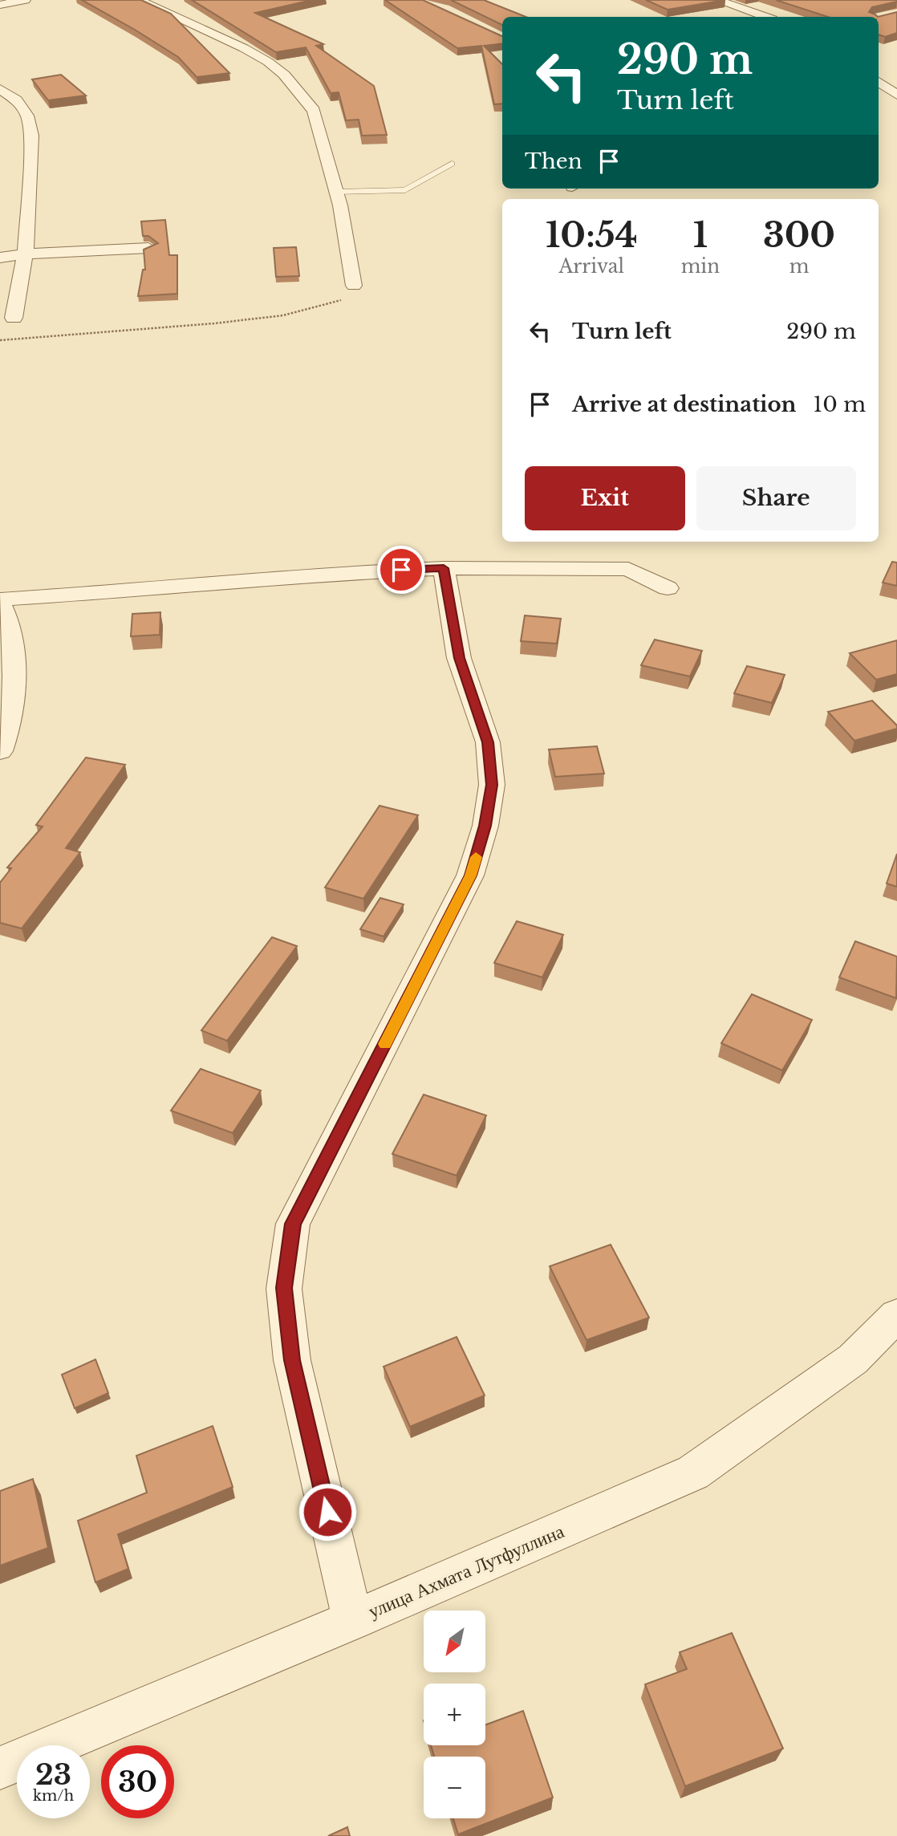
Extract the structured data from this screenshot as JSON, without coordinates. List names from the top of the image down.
{
  "streets": {
    "street": ["улица Ахмата Лутфуллина"]
  },
  "north": "bottom left",
  "page": {
    "turn": ["290 m", "Turn left"],
    "then": "Then",
    "eta": [
      "10:54",
      "Arrival",
      "1",
      "min",
      "300",
      "m"
    ],
    "list": [
      {
        "name": "Turn left",
        "value": "290 m"
      },
      {
        "name": "Arrive at destination",
        "value": "10 m"
      }
    ],
    "buttons": ["Exit", "Share"],
    "map_buttons": ["+", "−"],
    "speed": "23 km/h",
    "limit": "30"
  }
}
